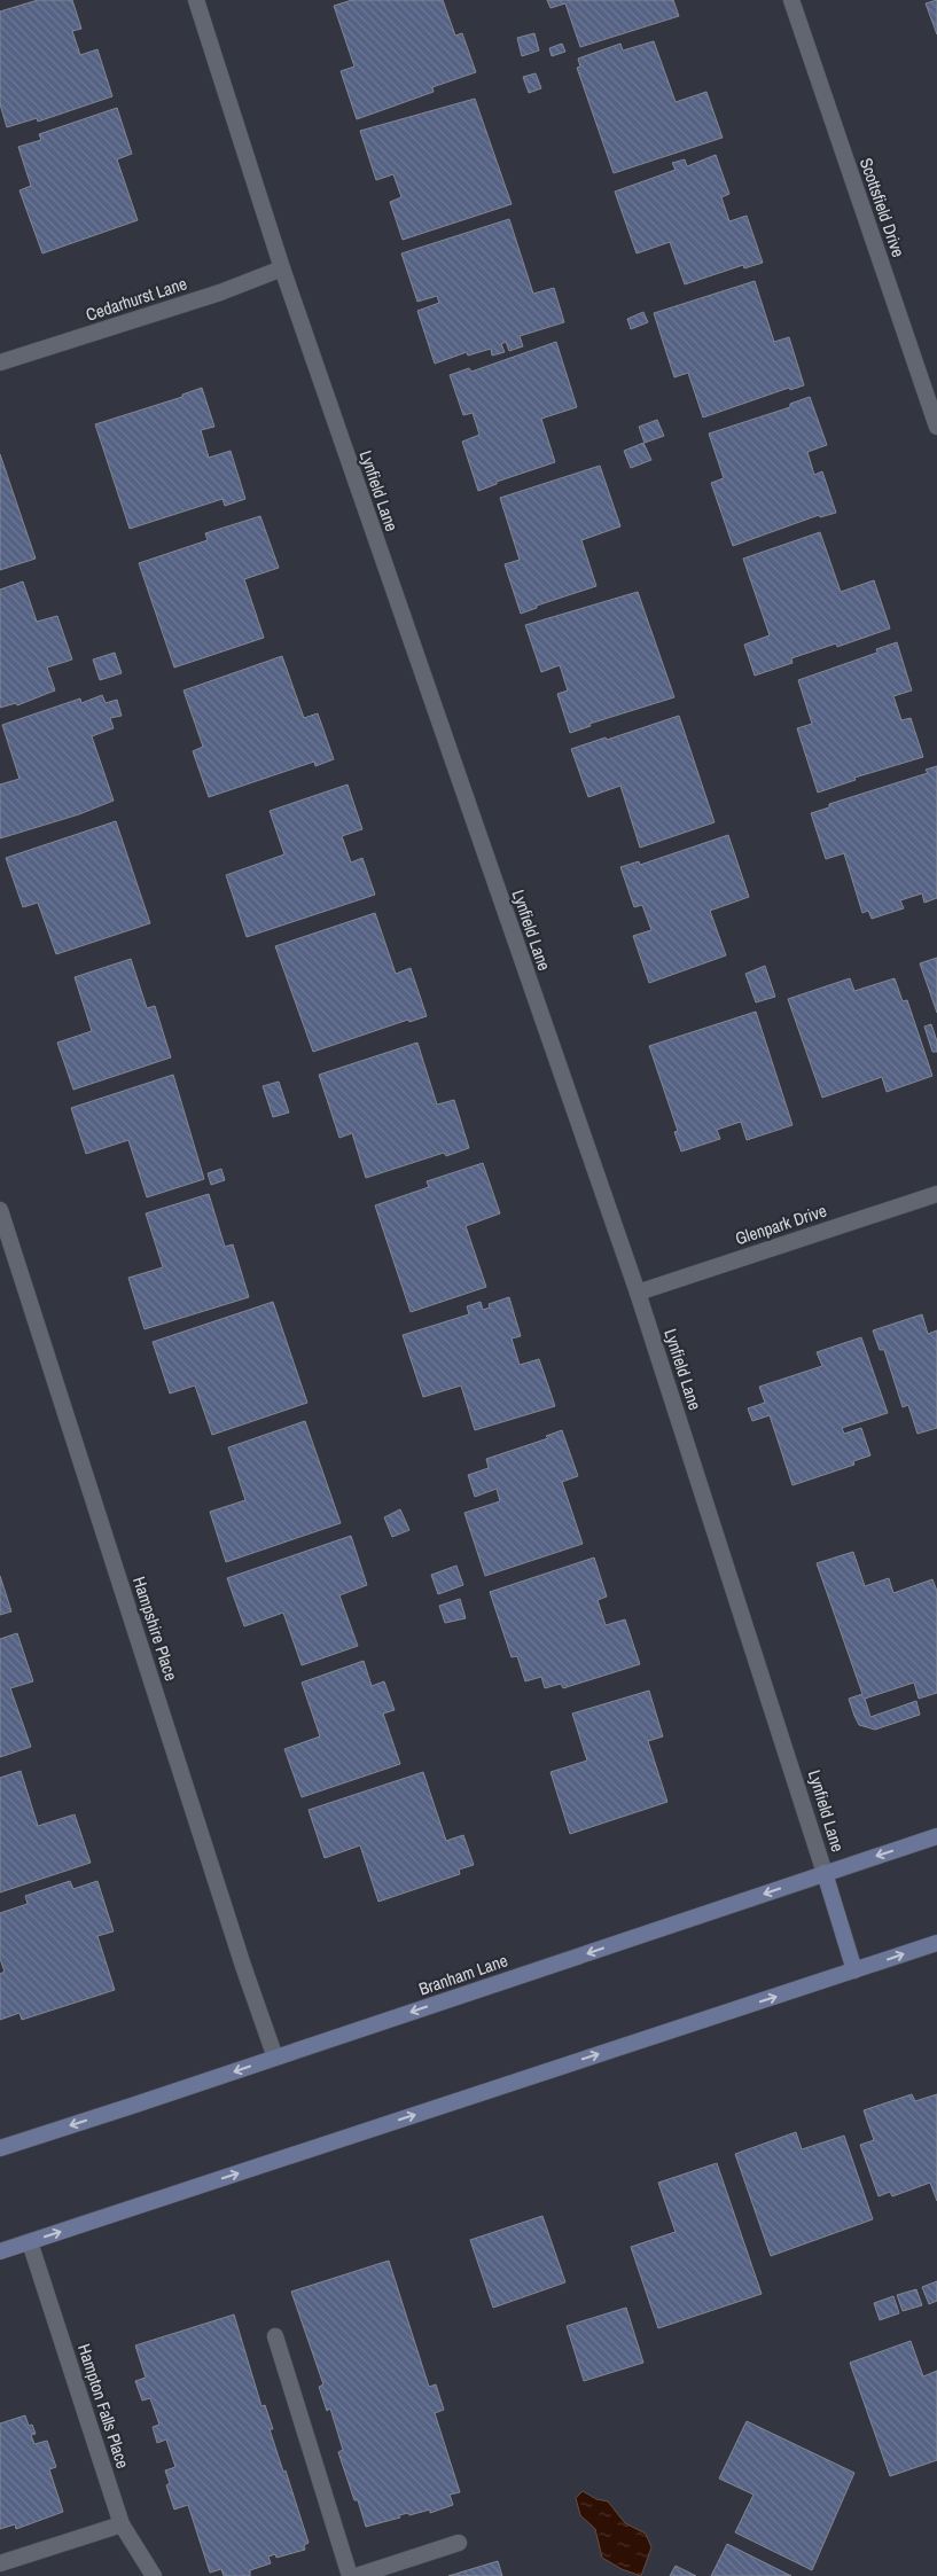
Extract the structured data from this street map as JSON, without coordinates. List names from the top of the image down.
{
  "streets": {
    "main road": ["Branham Lane"],
    "street": [
      "Scottsfield Drive",
      "Cedarhurst Lane",
      "Lynfield Lane",
      "Glenpark Drive",
      "Hampshire Place",
      "Hampton Falls Place"
    ]
  },
  "crossings": [
    ["Cedarhurst Lane", "Lynfield Lane"],
    ["Lynfield Lane", "Glenpark Drive"],
    ["Lynfield Lane", "Branham Lane"],
    ["Hampshire Place", "Branham Lane"]
  ]
}
